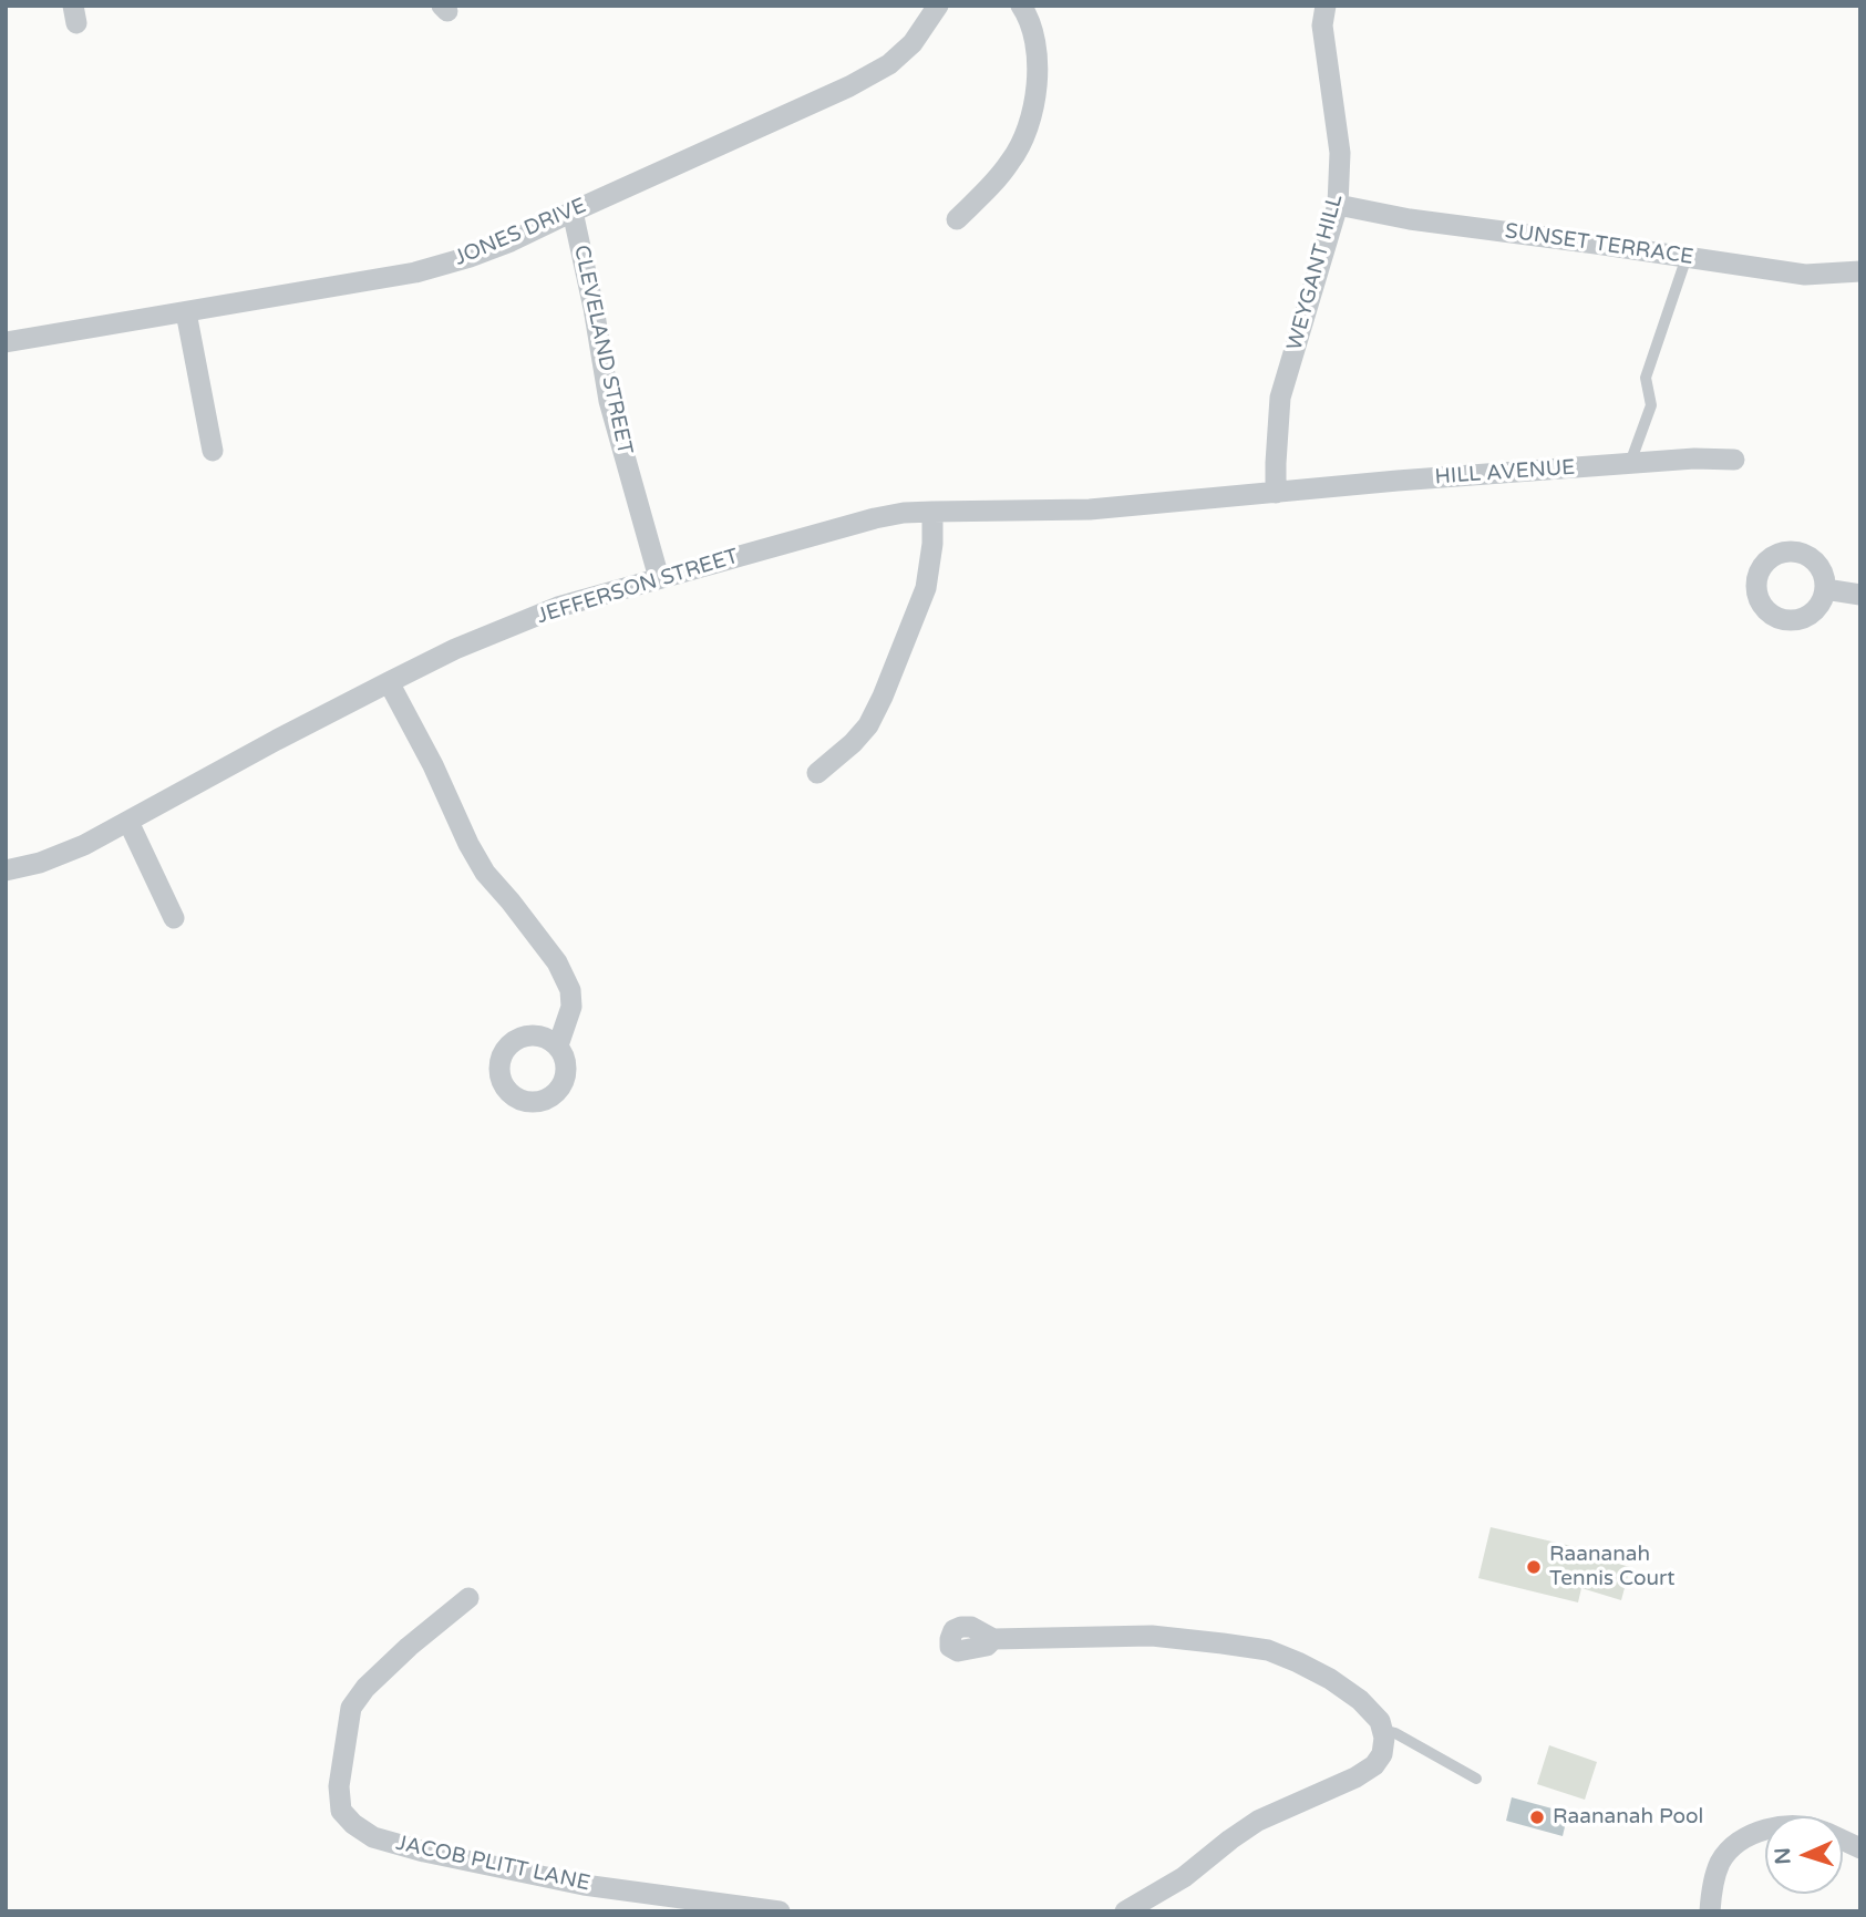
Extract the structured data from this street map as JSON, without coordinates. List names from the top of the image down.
{
  "streets": {
    "street": [
      "JONES DRIVE",
      "SUNSET TERRACE",
      "WEYGANT HILL",
      "CLEVELAND STREET",
      "HILL AVENUE",
      "JEFFERSON STREET",
      "JACOB PLITT LANE"
    ]
  },
  "crossings": [
    ["JONES DRIVE", "CLEVELAND STREET"],
    ["SUNSET TERRACE", "WEYGANT HILL"],
    ["WEYGANT HILL", "HILL AVENUE"],
    ["WEYGANT HILL", "JEFFERSON STREET"],
    ["CLEVELAND STREET", "JEFFERSON STREET"],
    ["HILL AVENUE", "JEFFERSON STREET"]
  ],
  "places": ["Raananah Tennis Court", "Raananah Pool"],
  "north": "left"
}
